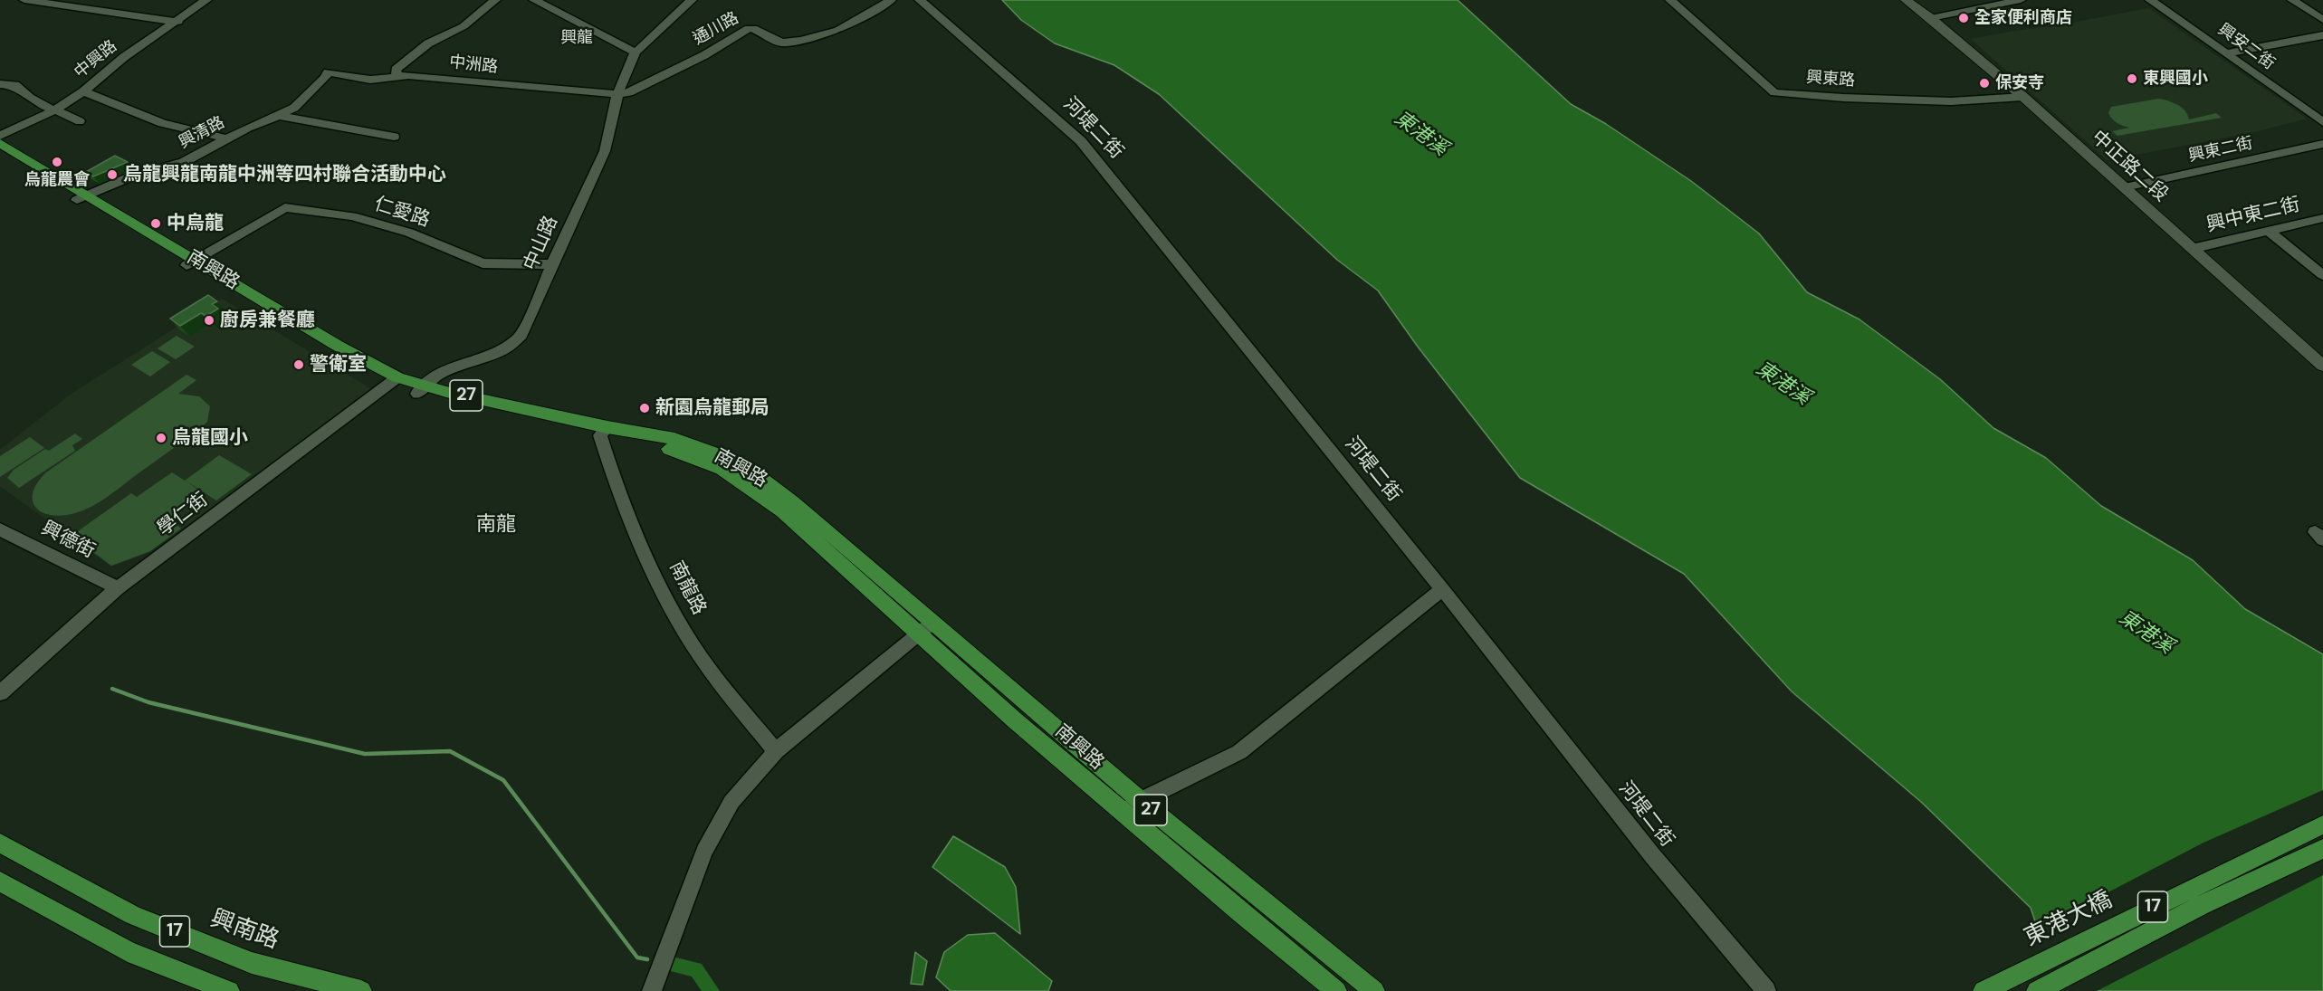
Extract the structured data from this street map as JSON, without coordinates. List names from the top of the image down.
{
  "streets": {
    "main road": [
      "中正路二段",
      "南興路",
      "27",
      "17",
      "東港大橋",
      "興南路"
    ],
    "street": [
      "通川路",
      "興安二街",
      "中興路",
      "中洲路",
      "興東路",
      "河堤二街",
      "興清路",
      "興東二街",
      "仁愛路",
      "興中東二街",
      "中山路",
      "學仁街",
      "興德街",
      "南龍路"
    ]
  },
  "crossings": [
    ["通川路", "中洲路"],
    ["通川路", "中山路"],
    ["中洲路", "興清路"],
    ["中洲路", "中山路"],
    ["興東路", "中正路二段"],
    ["興清路", "南興路"],
    ["興東二街", "中正路二段"],
    ["中正路二段", "興中東二街"],
    ["仁愛路", "中山路"],
    ["仁愛路", "南興路"],
    ["中山路", "南興路"],
    ["南興路", "學仁街"],
    ["南興路", "南龍路"],
    ["學仁街", "興德街"]
  ],
  "districts": ["興龍", "南龍"],
  "water": ["東港溪"],
  "places": [
    "全家便利商店",
    "東興國小",
    "保安寺",
    "烏龍農會",
    "烏龍興龍南龍中洲等四村聯合活動中心",
    "中烏龍",
    "廚房兼餐廳",
    "警衛室",
    "新園烏龍郵局",
    "烏龍國小"
  ]
}
